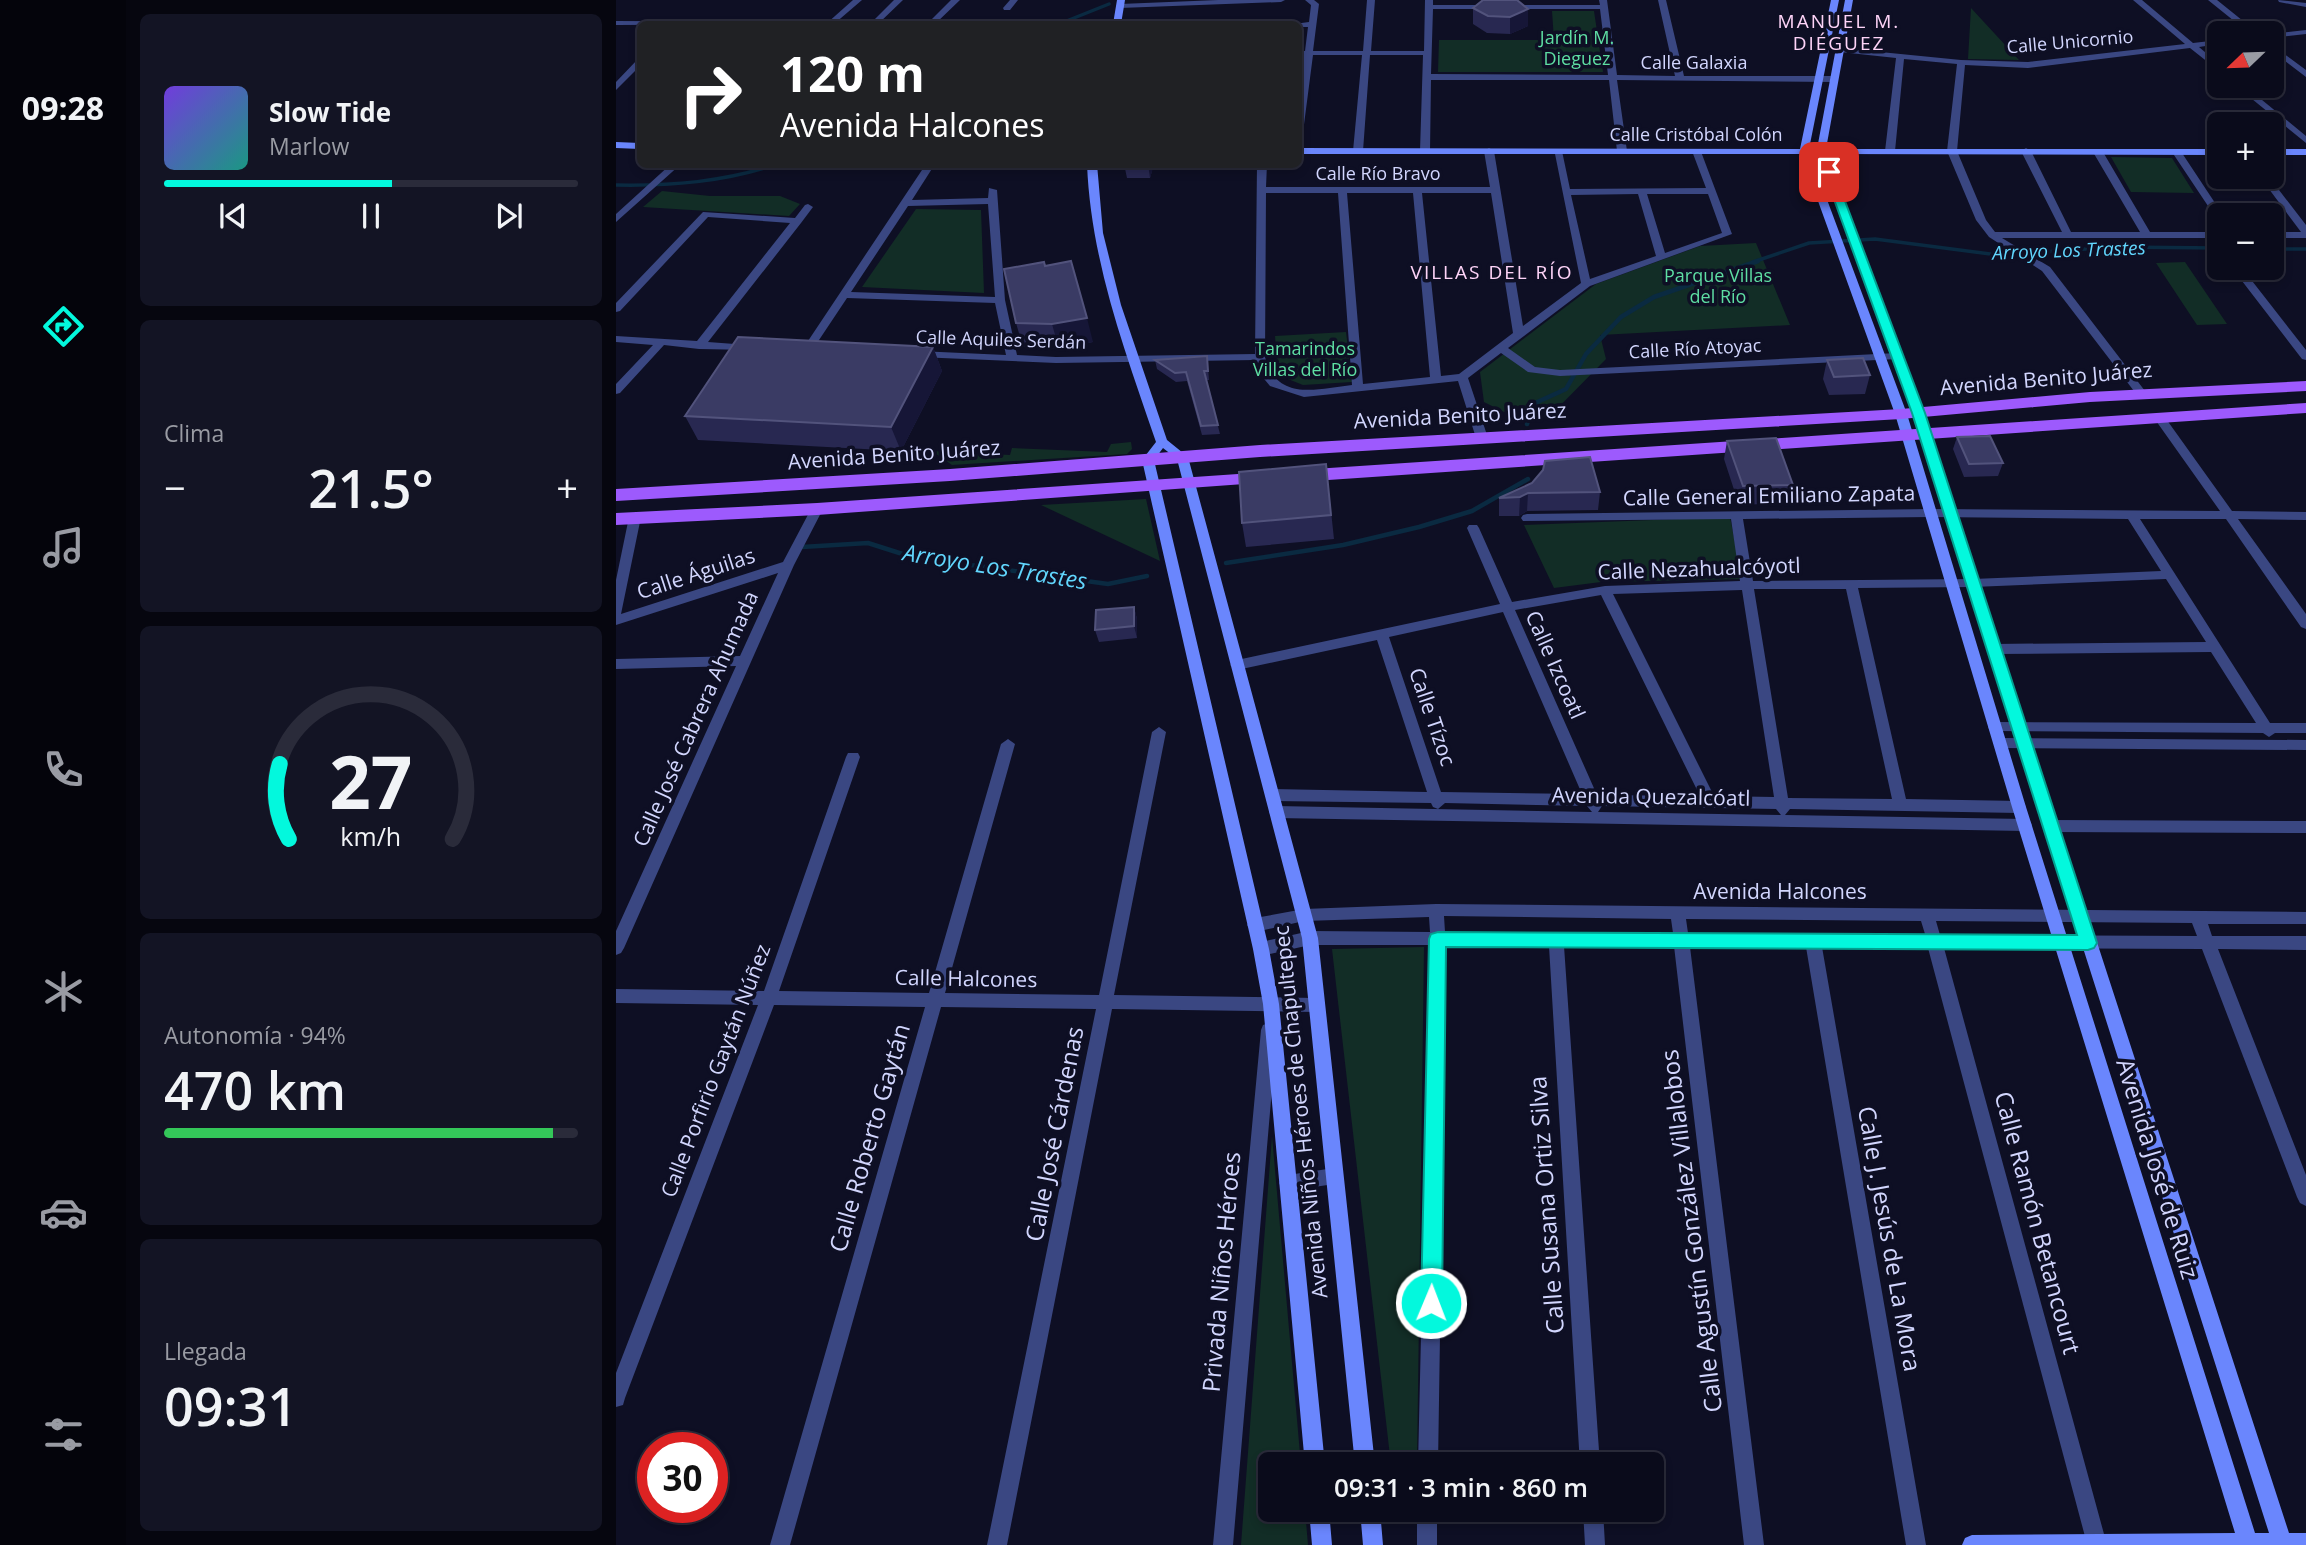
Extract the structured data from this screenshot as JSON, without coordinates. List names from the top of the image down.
{
  "streets": {
    "main road": ["Avenida Benito Juárez"],
    "street": [
      "Calle Unicornio",
      "Calle Galaxia",
      "Calle Cristóbal Colón",
      "Calle Río Bravo",
      "Calle Aquiles Serdán",
      "Calle Río Atoyac",
      "Calle General Emiliano Zapata",
      "Calle Nezahualcóyotl",
      "Calle Águilas",
      "Calle Izcoatl",
      "Calle Tízoc",
      "Calle José Cabrera Ahumada",
      "Avenida Quezalcóatl",
      "Avenida Halcones",
      "Calle Halcones",
      "Calle Porfirio Gaytán Núñez",
      "Avenida Niños Héroes de Chapultepec",
      "Calle José Cárdenas",
      "Calle Roberto Gaytán",
      "Avenida José de Ruiz",
      "Calle Susana Ortiz Silva",
      "Calle Ramón Betancourt",
      "Calle Agustín González Villalobos",
      "Calle J. Jesús de La Mora",
      "Privada Niños Héroes"
    ]
  },
  "crossings": [
    ["Avenida Benito Juárez", "Avenida Niños Héroes de Chapultepec"],
    ["Avenida Benito Juárez", "Avenida José de Ruiz"],
    ["Calle General Emiliano Zapata", "Avenida José de Ruiz"],
    ["Calle Nezahualcóyotl", "Calle Izcoatl"],
    ["Calle Nezahualcóyotl", "Calle Tízoc"],
    ["Calle Nezahualcóyotl", "Avenida Niños Héroes de Chapultepec"],
    ["Calle Nezahualcóyotl", "Avenida José de Ruiz"],
    ["Calle Águilas", "Calle José Cabrera Ahumada"],
    ["Calle Izcoatl", "Avenida Quezalcóatl"],
    ["Calle Tízoc", "Avenida Quezalcóatl"],
    ["Avenida Quezalcóatl", "Avenida Niños Héroes de Chapultepec"],
    ["Avenida Quezalcóatl", "Avenida José de Ruiz"],
    ["Avenida Halcones", "Avenida Niños Héroes de Chapultepec"],
    ["Avenida Halcones", "Avenida José de Ruiz"],
    ["Avenida Halcones", "Calle Ramón Betancourt"],
    ["Avenida Halcones", "Calle Agustín González Villalobos"],
    ["Calle Halcones", "Calle Porfirio Gaytán Núñez"],
    ["Calle Halcones", "Avenida Niños Héroes de Chapultepec"],
    ["Calle Halcones", "Calle José Cárdenas"],
    ["Calle Halcones", "Calle Roberto Gaytán"],
    ["Calle Halcones", "Privada Niños Héroes"],
    ["Avenida Niños Héroes de Chapultepec", "Privada Niños Héroes"]
  ],
  "districts": ["MANUEL M. DIÉGUEZ", "VILLAS DEL RÍO"],
  "water": ["Arroyo Los Trastes"],
  "parks": ["Jardín M. Dieguez", "Parque Villas del Río", "Tamarindos Villas del Río"],
  "north": "bottom left",
  "page": {
    "tabs": "09:28",
    "map_buttons": ["+", "−"],
    "turn": ["120 m", "Avenida Halcones"],
    "song": ["Slow Tide", "Marlow"],
    "tile": [
      "Clima",
      ["Autonomía · 94%", "470 km"],
      ["Llegada", "09:31"]
    ],
    "heat": ["−", "21.5°", "+"],
    "limit": "30",
    "trip": "09:31 · 3 min · 860 m",
    "gauge": ["27", "km/h"]
  }
}
